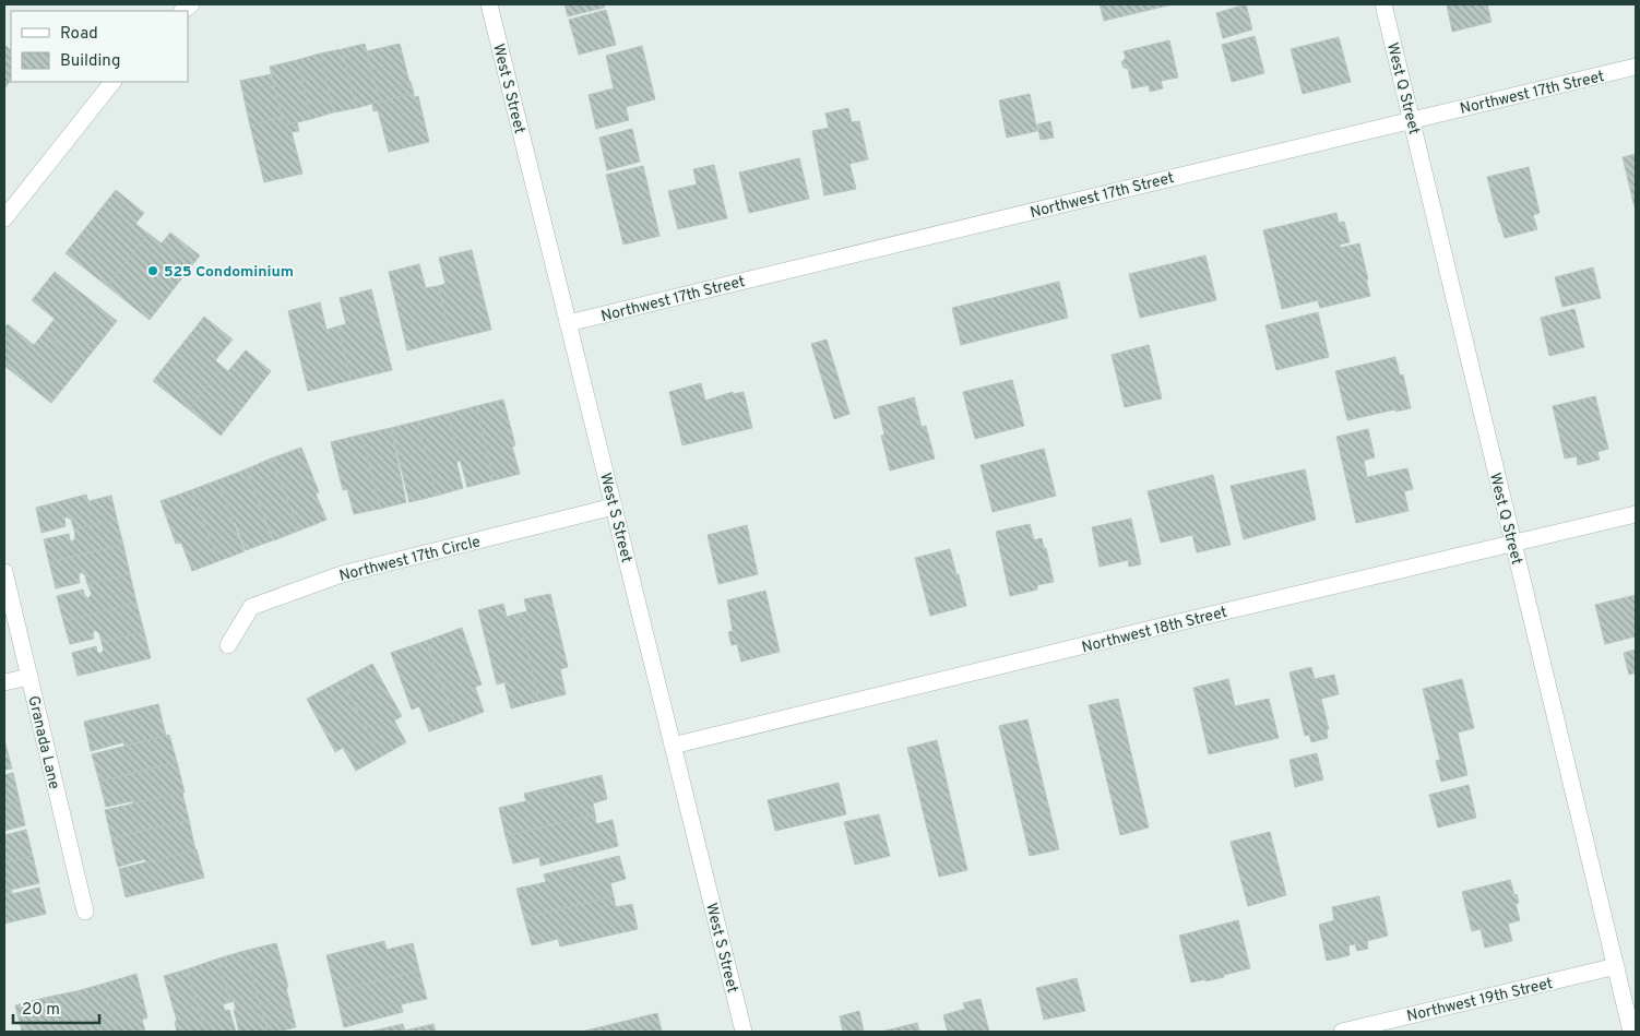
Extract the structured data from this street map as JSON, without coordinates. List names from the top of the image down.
{
  "streets": {
    "street": [
      "West S Street",
      "West Q Street",
      "Northwest 17th Street",
      "Northwest 17th Circle",
      "Northwest 18th Street",
      "Granada Lane",
      "Northwest 19th Street"
    ]
  },
  "crossings": [
    ["West S Street", "Northwest 17th Street"],
    ["West S Street", "Northwest 17th Circle"],
    ["West S Street", "Northwest 18th Street"],
    ["West Q Street", "Northwest 17th Street"],
    ["West Q Street", "Northwest 18th Street"],
    ["West Q Street", "Northwest 19th Street"]
  ],
  "places": ["525 Condominium"],
  "legend": ["Road", "Building"],
  "scale_bar": "20 m"
}
